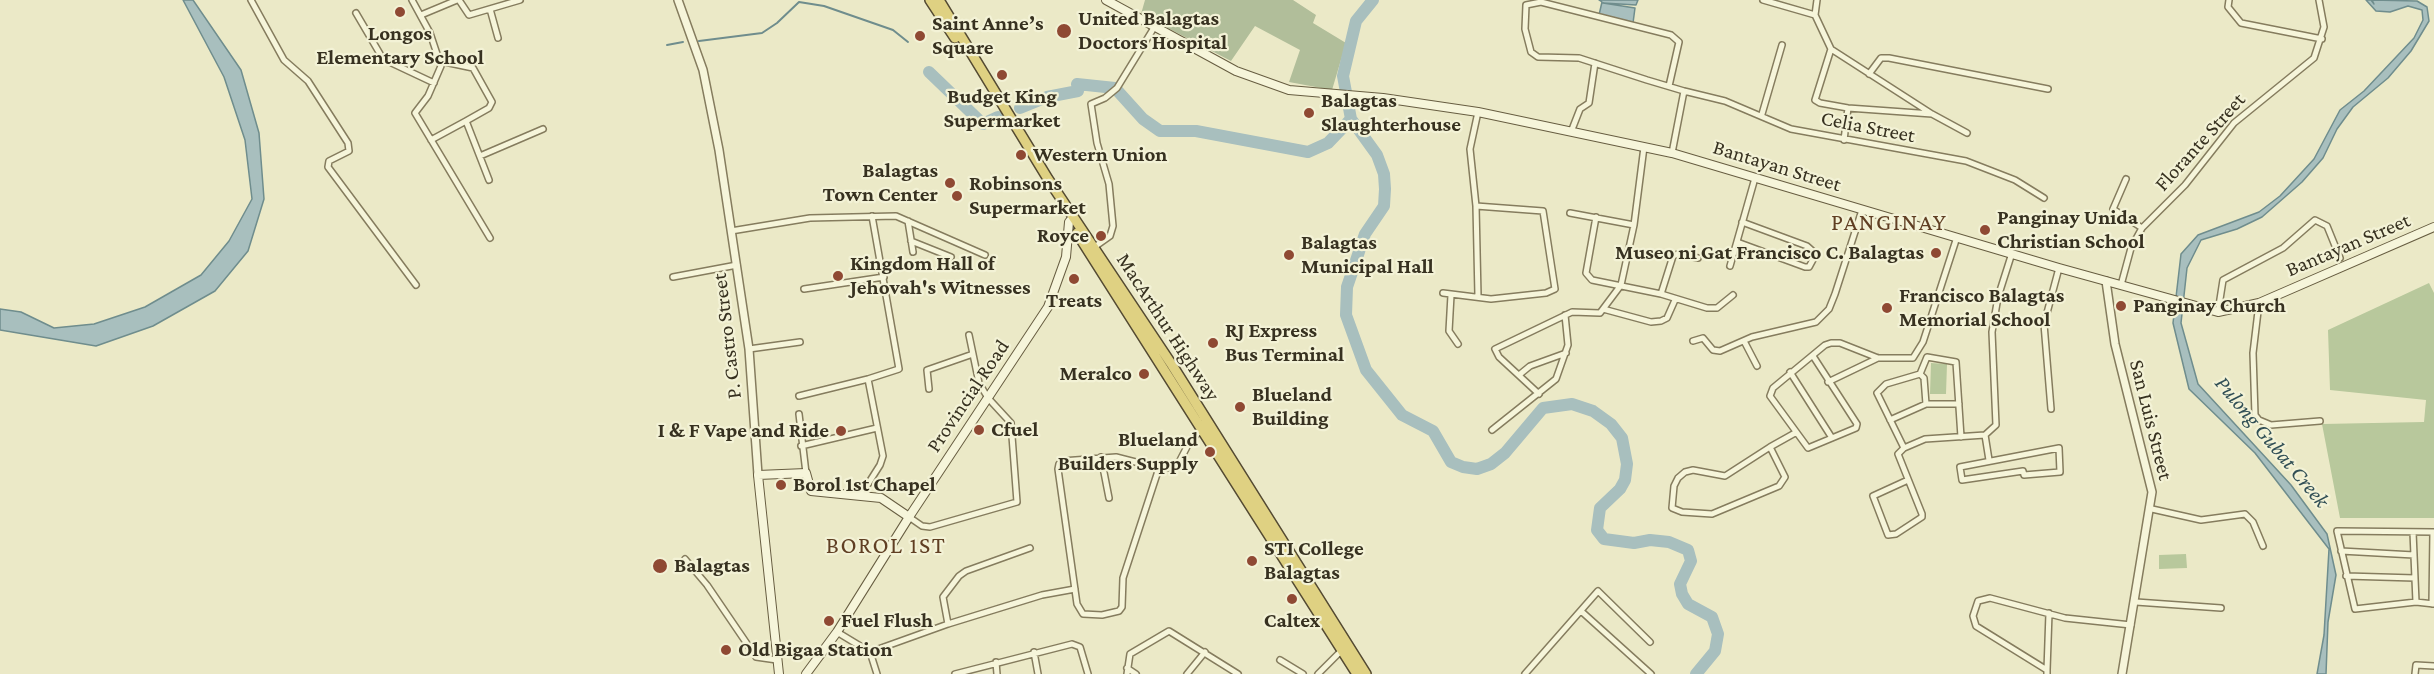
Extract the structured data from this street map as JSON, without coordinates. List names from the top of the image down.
{
  "streets": {
    "highway": ["MacArthur Highway"],
    "main road": ["Bantayan Street", "P. Castro Street", "Provincial Road"],
    "street": ["Celia Street", "Florante Street", "San Luis Street"]
  },
  "crossings": [
    ["Florante Street", "Bantayan Street"],
    ["Bantayan Street", "San Luis Street"],
    ["MacArthur Highway", "Provincial Road"]
  ],
  "districts": ["PANGINAY", "BOROL 1ST"],
  "water": ["Pulong Gubat Creek"],
  "places": [
    "Longos Elementary School",
    "United Balagtas Doctors Hospital",
    "Saint Anne’s Square",
    "Budget King Supermarket",
    "Balagtas Slaughterhouse",
    "Western Union",
    "Balagtas Town Center",
    "Robinsons Supermarket",
    "Panginay Unida Christian School",
    "Royce",
    "Museo ni Gat Francisco C. Balagtas",
    "Balagtas Municipal Hall",
    "Kingdom Hall of Jehovah's Witnesses",
    "Treats",
    "Panginay Church",
    "Francisco Balagtas Memorial School",
    "RJ Express Bus Terminal",
    "Meralco",
    "Blueland Building",
    "Cfuel",
    "I & F Vape and Ride",
    "Blueland Builders Supply",
    "Borol 1st Chapel",
    "STI College Balagtas",
    "Balagtas",
    "Caltex",
    "Fuel Flush",
    "Old Bigaa Station"
  ]
}
